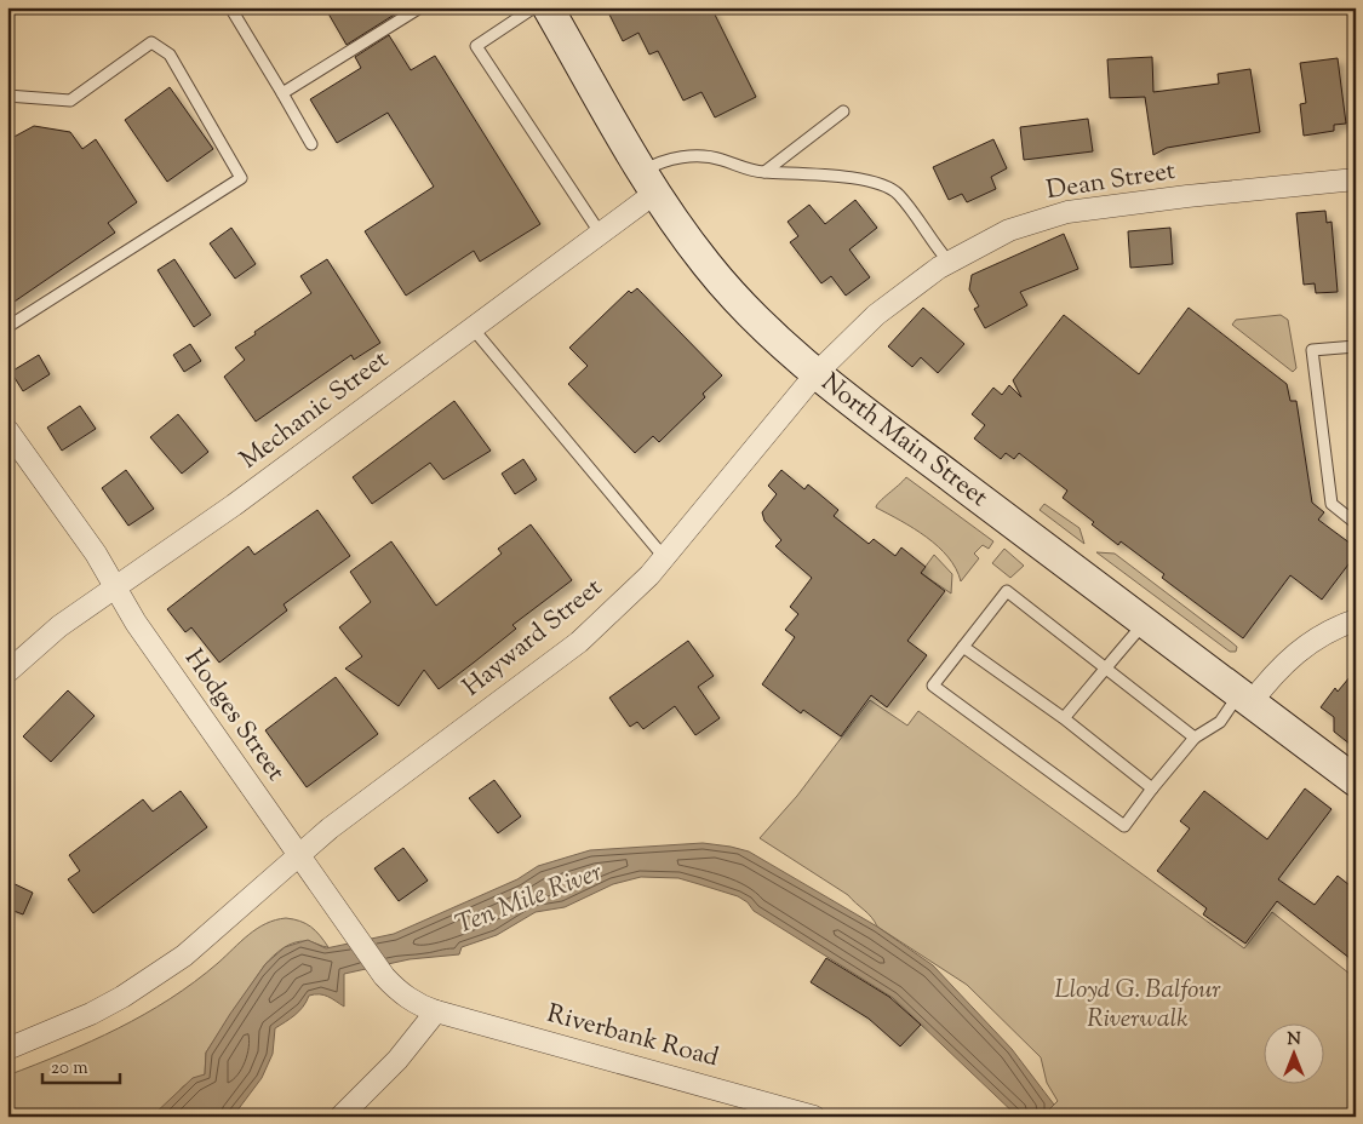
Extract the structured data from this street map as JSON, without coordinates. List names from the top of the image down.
{
  "streets": {
    "main road": ["North Main Street"],
    "street": [
      "Dean Street",
      "Mechanic Street",
      "Hayward Street",
      "Hodges Street",
      "Riverbank Road"
    ]
  },
  "crossings": [
    ["Dean Street", "North Main Street"],
    ["Dean Street", "Hayward Street"],
    ["Mechanic Street", "North Main Street"],
    ["Mechanic Street", "Hodges Street"],
    ["North Main Street", "Hayward Street"],
    ["Hayward Street", "Hodges Street"],
    ["Hodges Street", "Riverbank Road"]
  ],
  "water": ["Ten Mile River"],
  "parks": ["Lloyd G. Balfour Riverwalk"],
  "scale_bar": "20 m",
  "north": "top"
}
